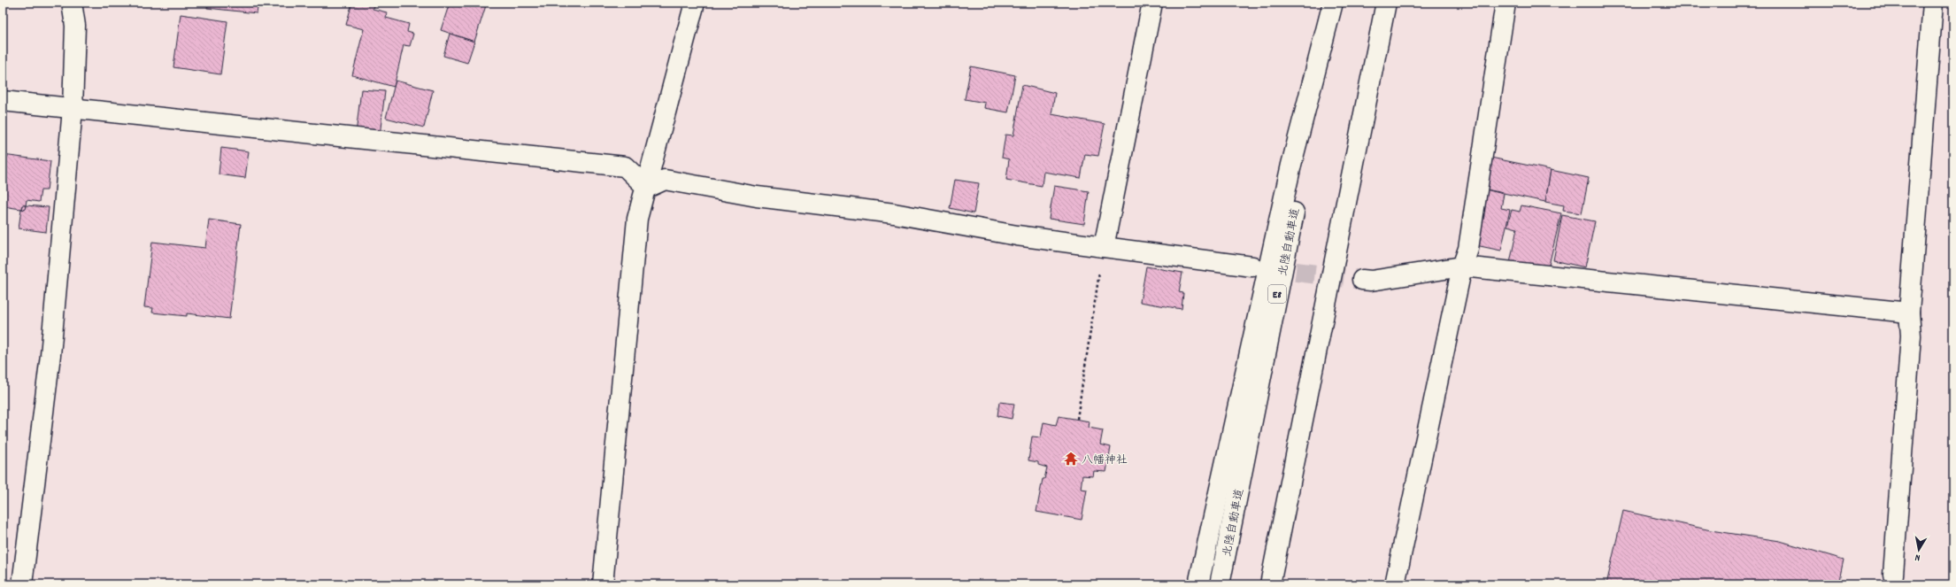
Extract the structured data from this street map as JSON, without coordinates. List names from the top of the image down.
{
  "streets": {
    "main road": ["北陸自動車道", "E8"]
  },
  "places": {
    "temple": ["八幡神社"]
  },
  "north": "bottom"
}
